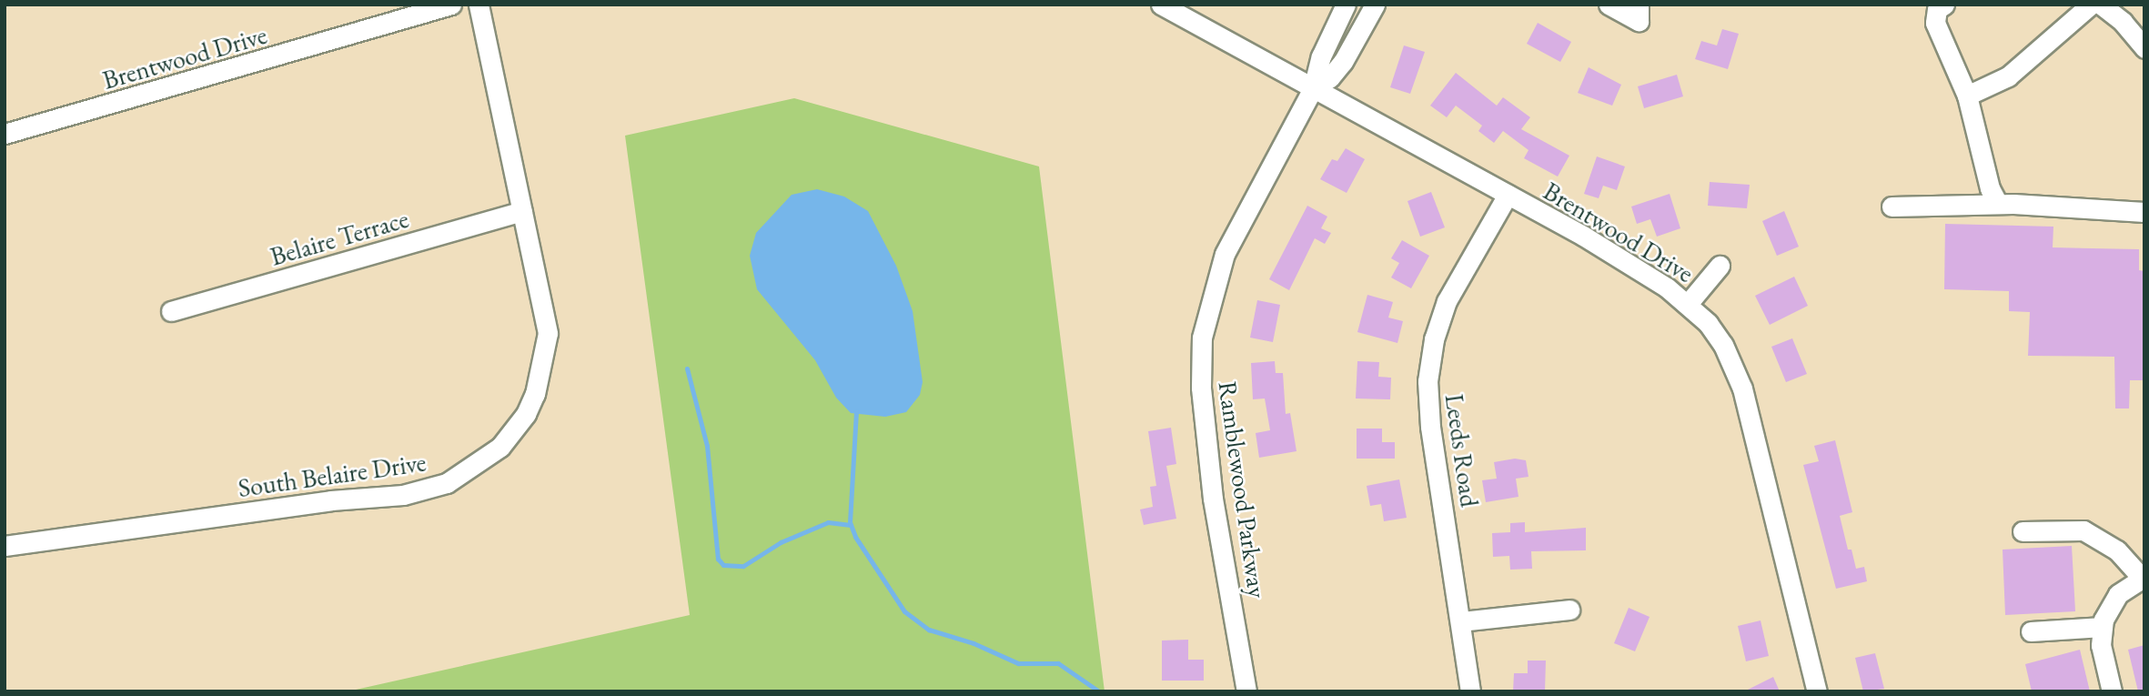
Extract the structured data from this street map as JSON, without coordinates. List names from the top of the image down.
{
  "streets": {
    "street": [
      "Brentwood Drive",
      "Belaire Terrace",
      "Leeds Road",
      "South Belaire Drive",
      "Ramblewood Parkway"
    ]
  },
  "crossings": [
    ["Brentwood Drive", "Leeds Road"],
    ["Brentwood Drive", "Ramblewood Parkway"],
    ["Belaire Terrace", "South Belaire Drive"]
  ]
}
